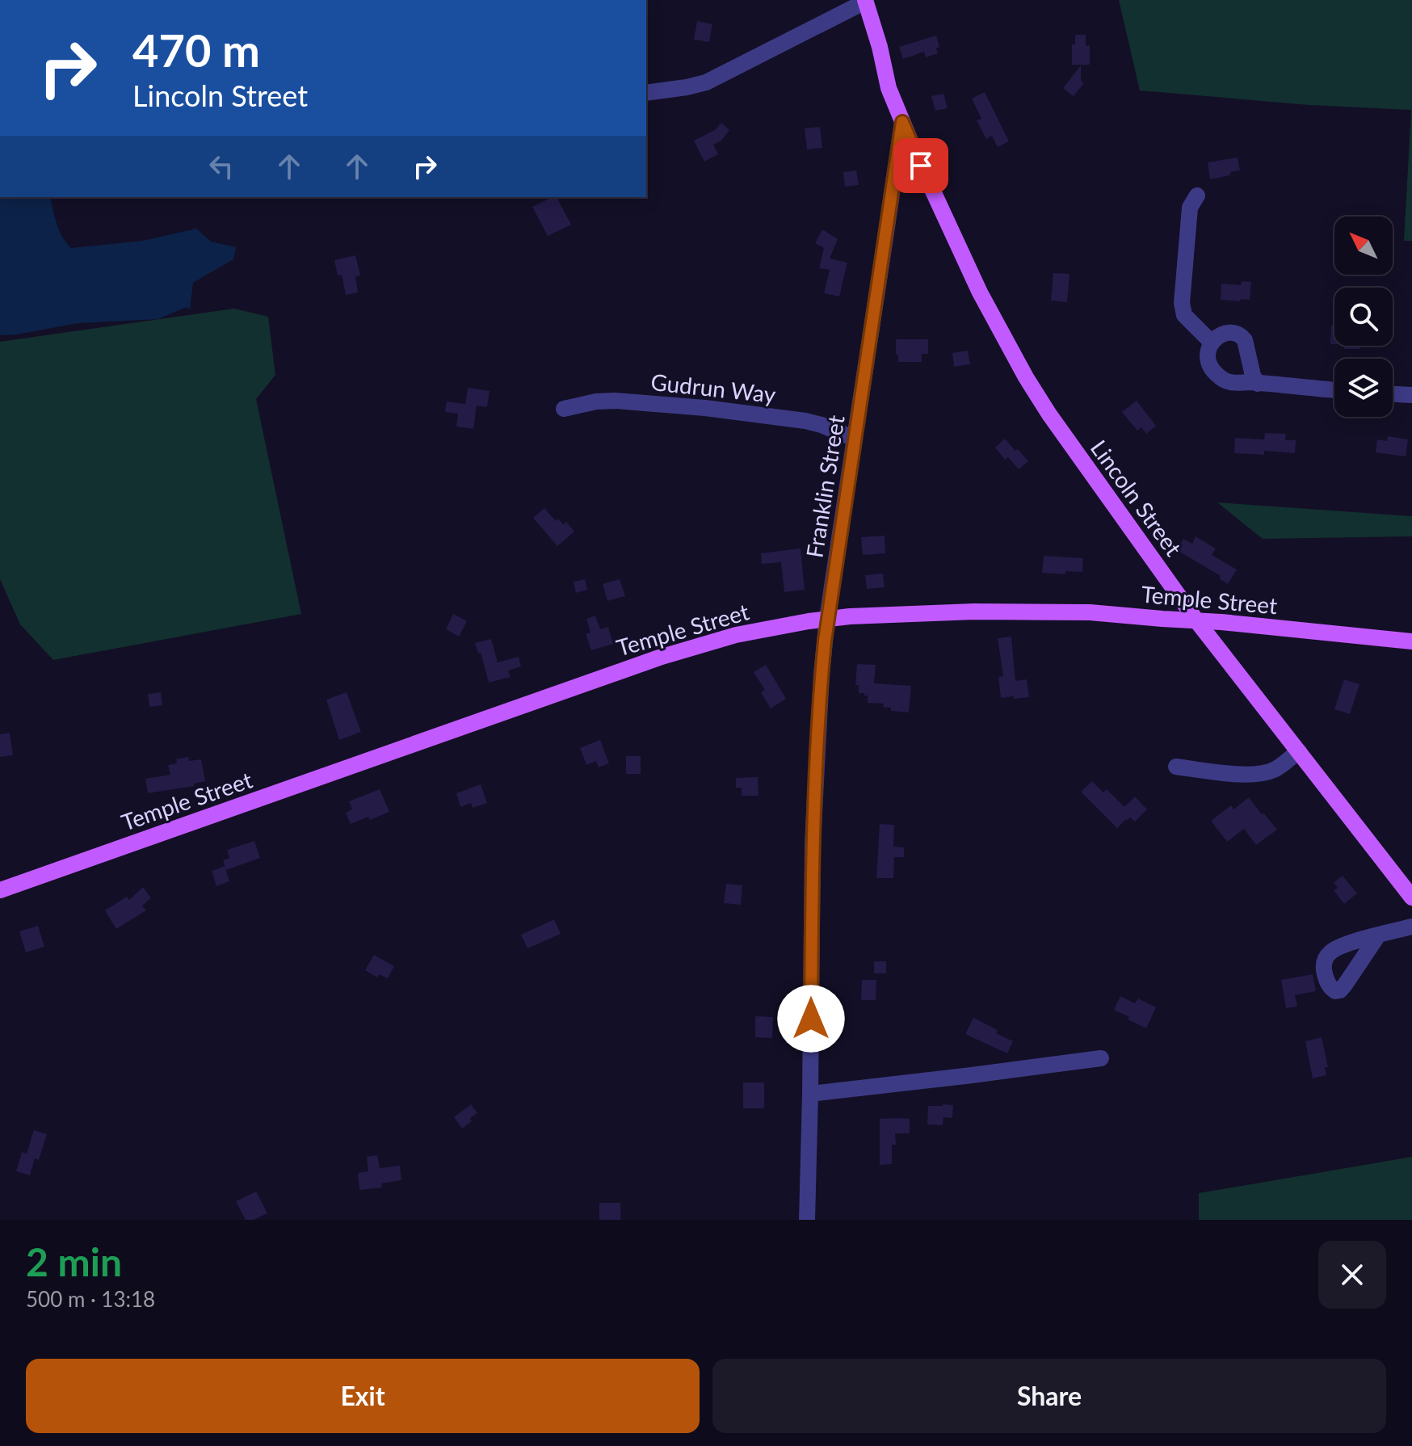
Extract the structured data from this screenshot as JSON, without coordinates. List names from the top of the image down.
{
  "streets": {
    "main road": ["Lincoln Street", "Temple Street"],
    "street": ["Gudrun Way", "Franklin Street"]
  },
  "crossings": [
    ["Gudrun Way", "Franklin Street"],
    ["Franklin Street", "Lincoln Street"],
    ["Franklin Street", "Temple Street"],
    ["Lincoln Street", "Temple Street"]
  ],
  "north": "top left",
  "page": {
    "turn": ["470 m", "Lincoln Street"],
    "heading": ["2 min", "500 m · 13:18"],
    "buttons": ["Exit", "Share"]
  }
}
